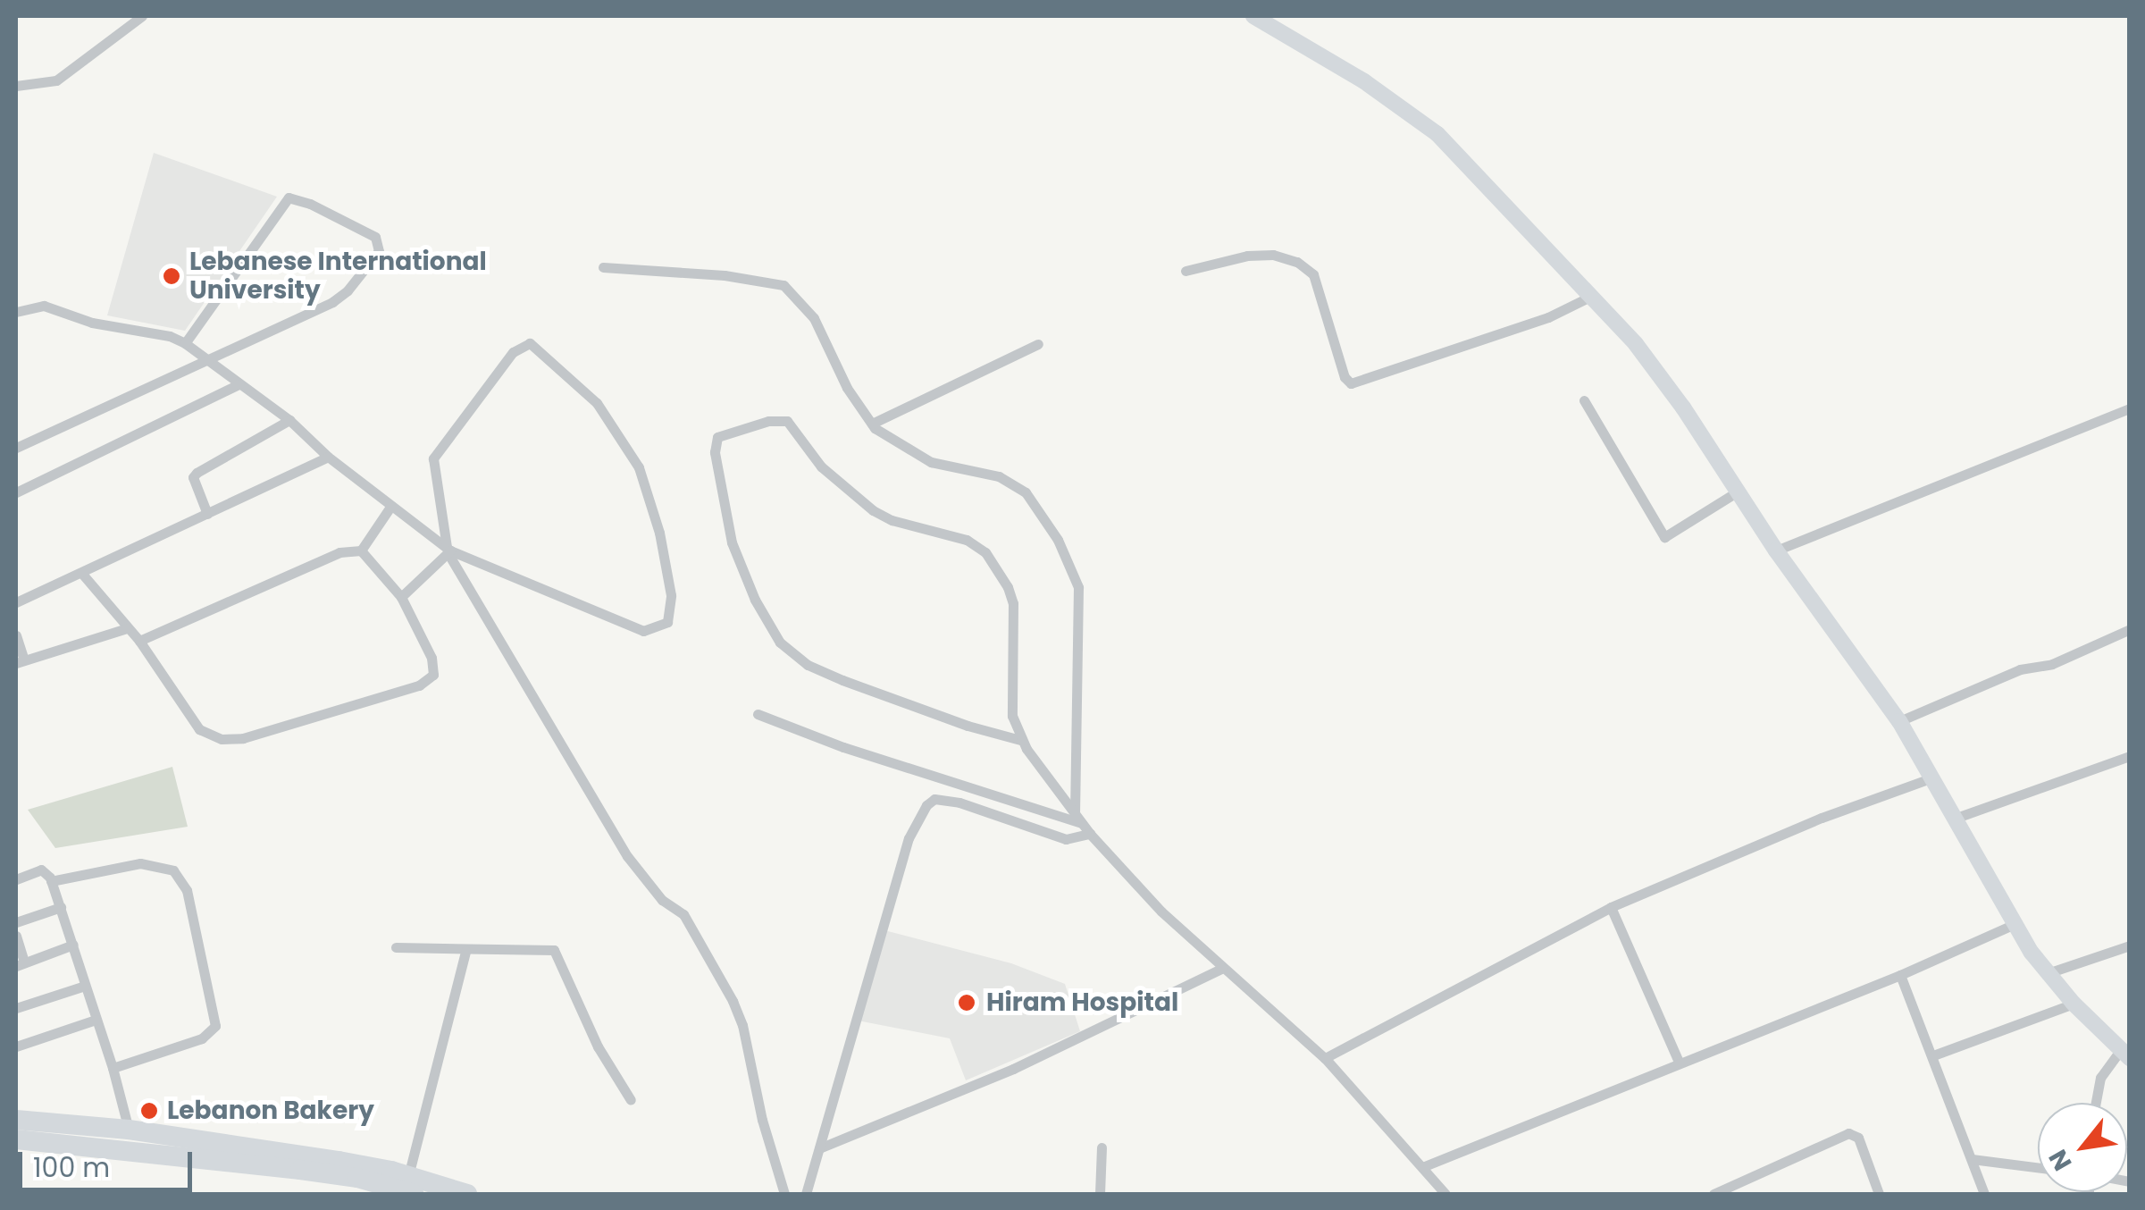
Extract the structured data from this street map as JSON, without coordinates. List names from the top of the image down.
{
  "places": ["Lebanese International University", "Hiram Hospital", "Lebanon Bakery"],
  "scale_bar": "100 m",
  "north": "bottom left"
}
